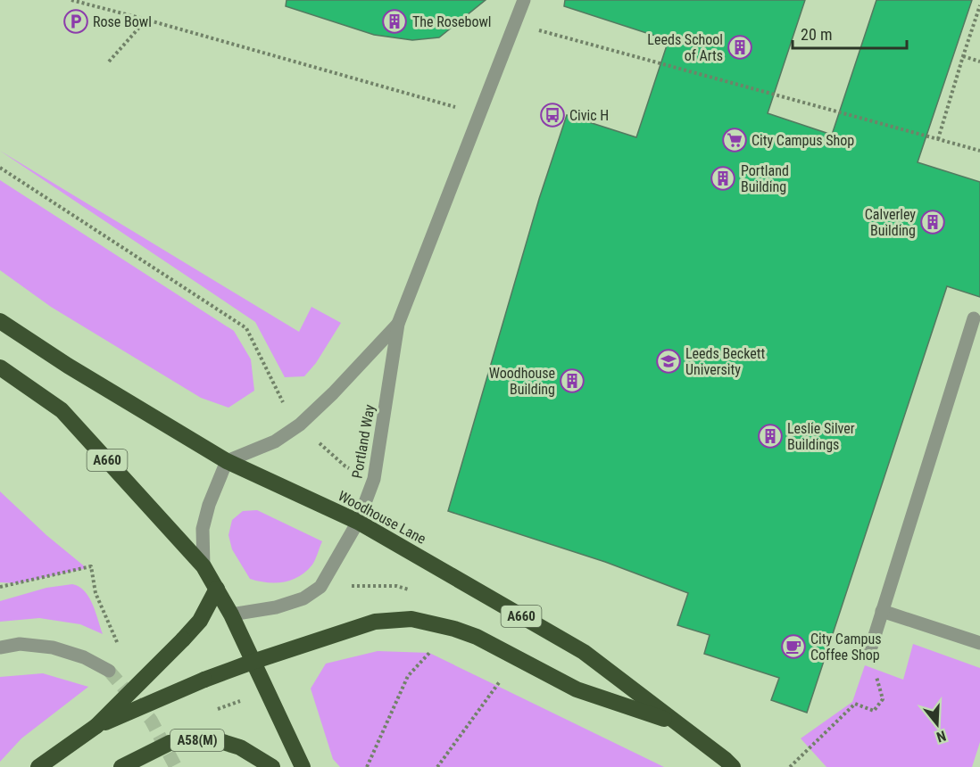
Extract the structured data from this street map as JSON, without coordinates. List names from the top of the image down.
{
  "streets": {
    "highway": ["A660", "Woodhouse Lane", "A58(M)"],
    "street": ["Portland Way"]
  },
  "crossings": [
    ["Portland Way", "A660"],
    ["Portland Way", "Woodhouse Lane"]
  ],
  "places": {
    "parking": ["Rose Bowl"],
    "building": [
      "The Rosebowl",
      "Leeds School of Arts",
      "Portland Building",
      "Calverley Building",
      "Woodhouse Building",
      "Leslie Silver Buildings"
    ],
    "bus stop": ["Civic H"],
    "supermarket": ["City Campus Shop"],
    "school or university": ["Leeds Beckett University"],
    "cafe": ["City Campus Coffee Shop"]
  },
  "scale_bar": "20 m",
  "north": "bottom"
}
